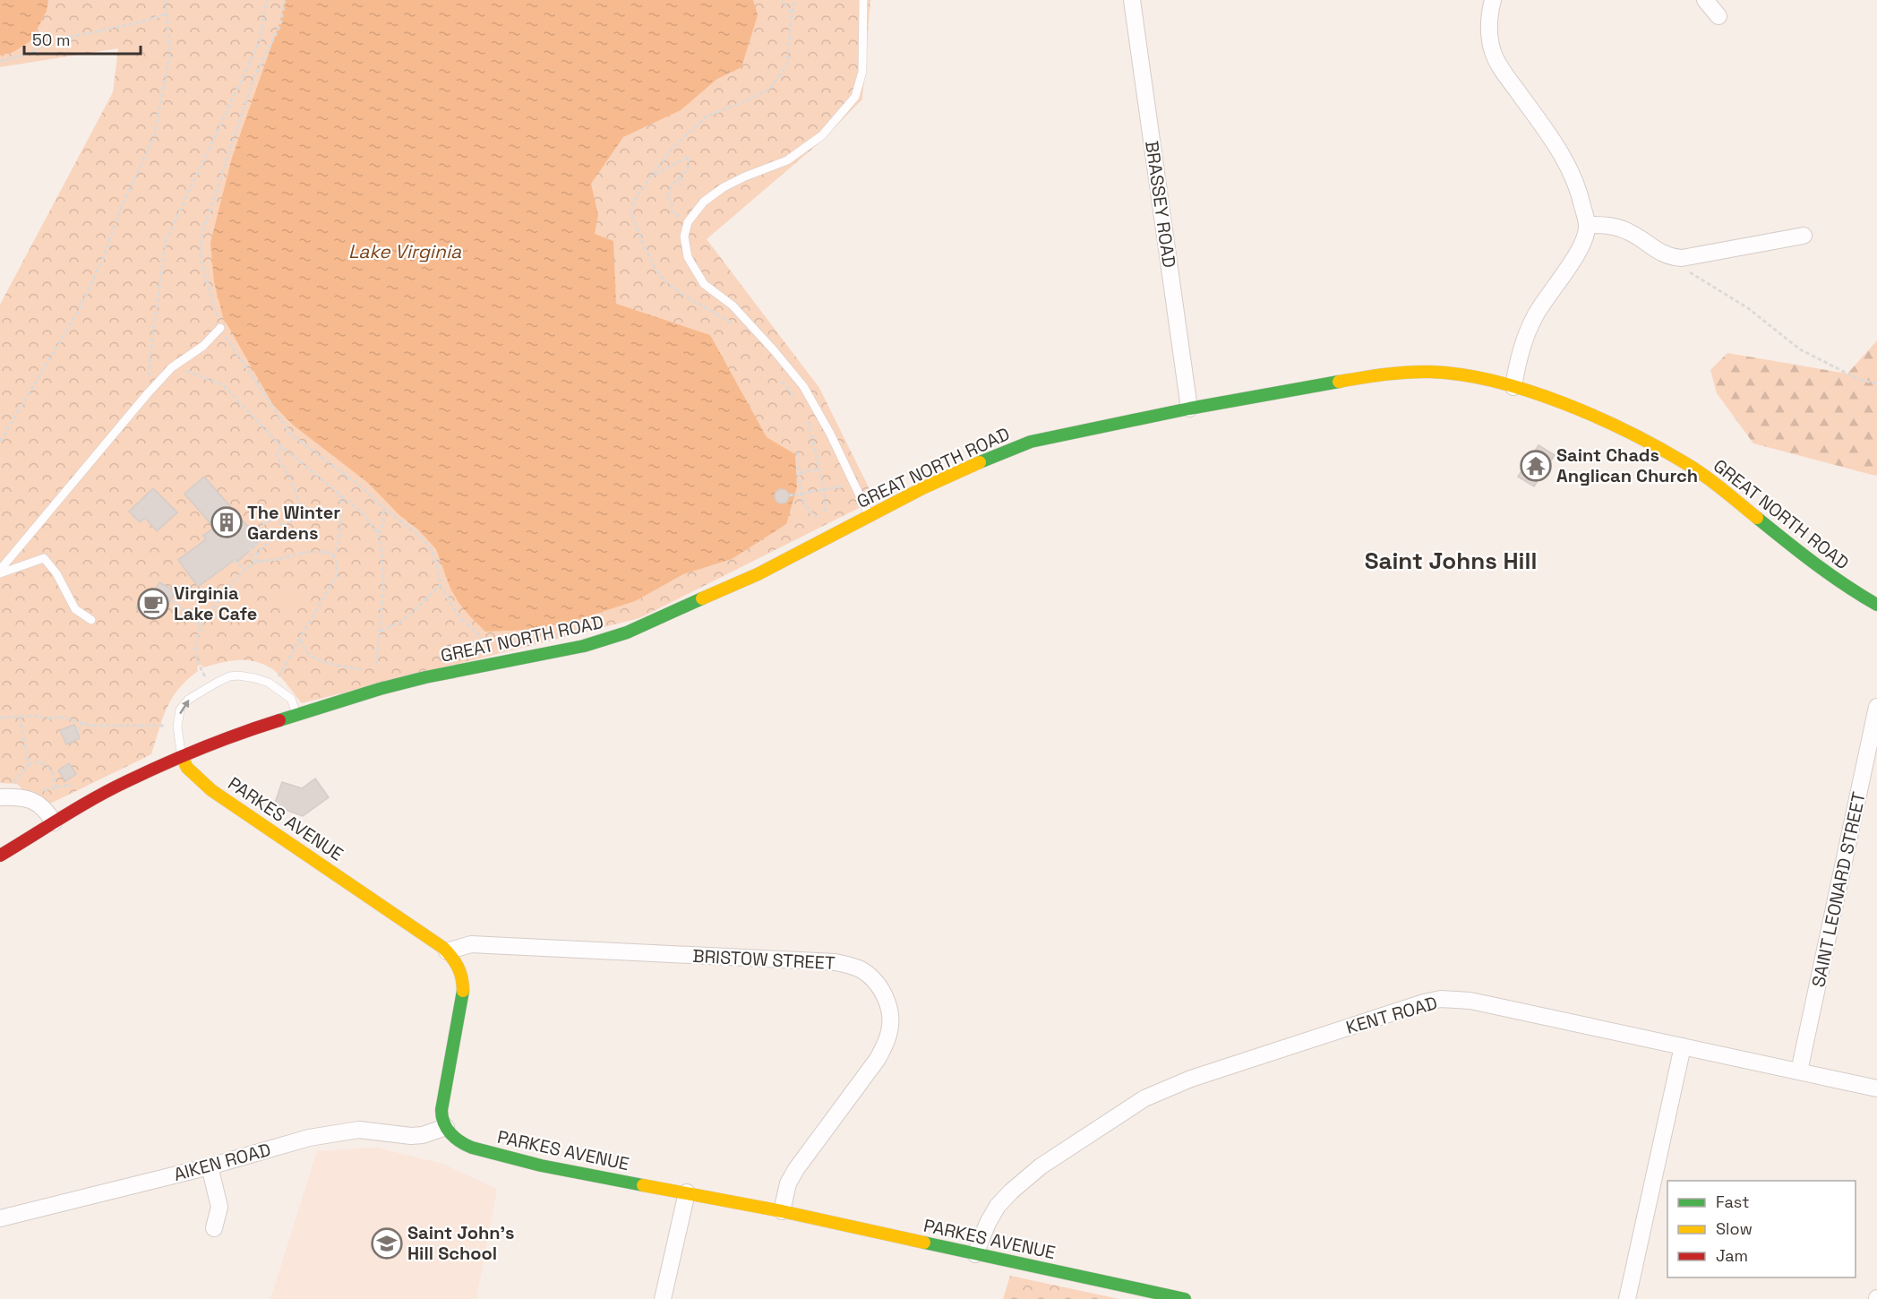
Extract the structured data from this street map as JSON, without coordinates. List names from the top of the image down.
{
  "streets": {
    "main road": ["GREAT NORTH ROAD", "PARKES AVENUE"],
    "street": [
      "BRASSEY ROAD",
      "SAINT LEONARD STREET",
      "BRISTOW STREET",
      "KENT ROAD",
      "AIKEN ROAD"
    ]
  },
  "crossings": [
    ["BRASSEY ROAD", "GREAT NORTH ROAD"],
    ["GREAT NORTH ROAD", "PARKES AVENUE"],
    ["PARKES AVENUE", "BRISTOW STREET"],
    ["PARKES AVENUE", "KENT ROAD"],
    ["PARKES AVENUE", "AIKEN ROAD"],
    ["SAINT LEONARD STREET", "KENT ROAD"]
  ],
  "districts": ["Saint Johns Hill"],
  "water": ["Lake Virginia"],
  "places": {
    "temple": ["Saint Chads Anglican Church"],
    "building": ["The Winter Gardens"],
    "cafe": ["Virginia Lake Cafe"],
    "school or university": ["Saint John's Hill School"]
  },
  "legend": ["Fast", "Slow", "Jam"],
  "scale_bar": "50 m"
}
